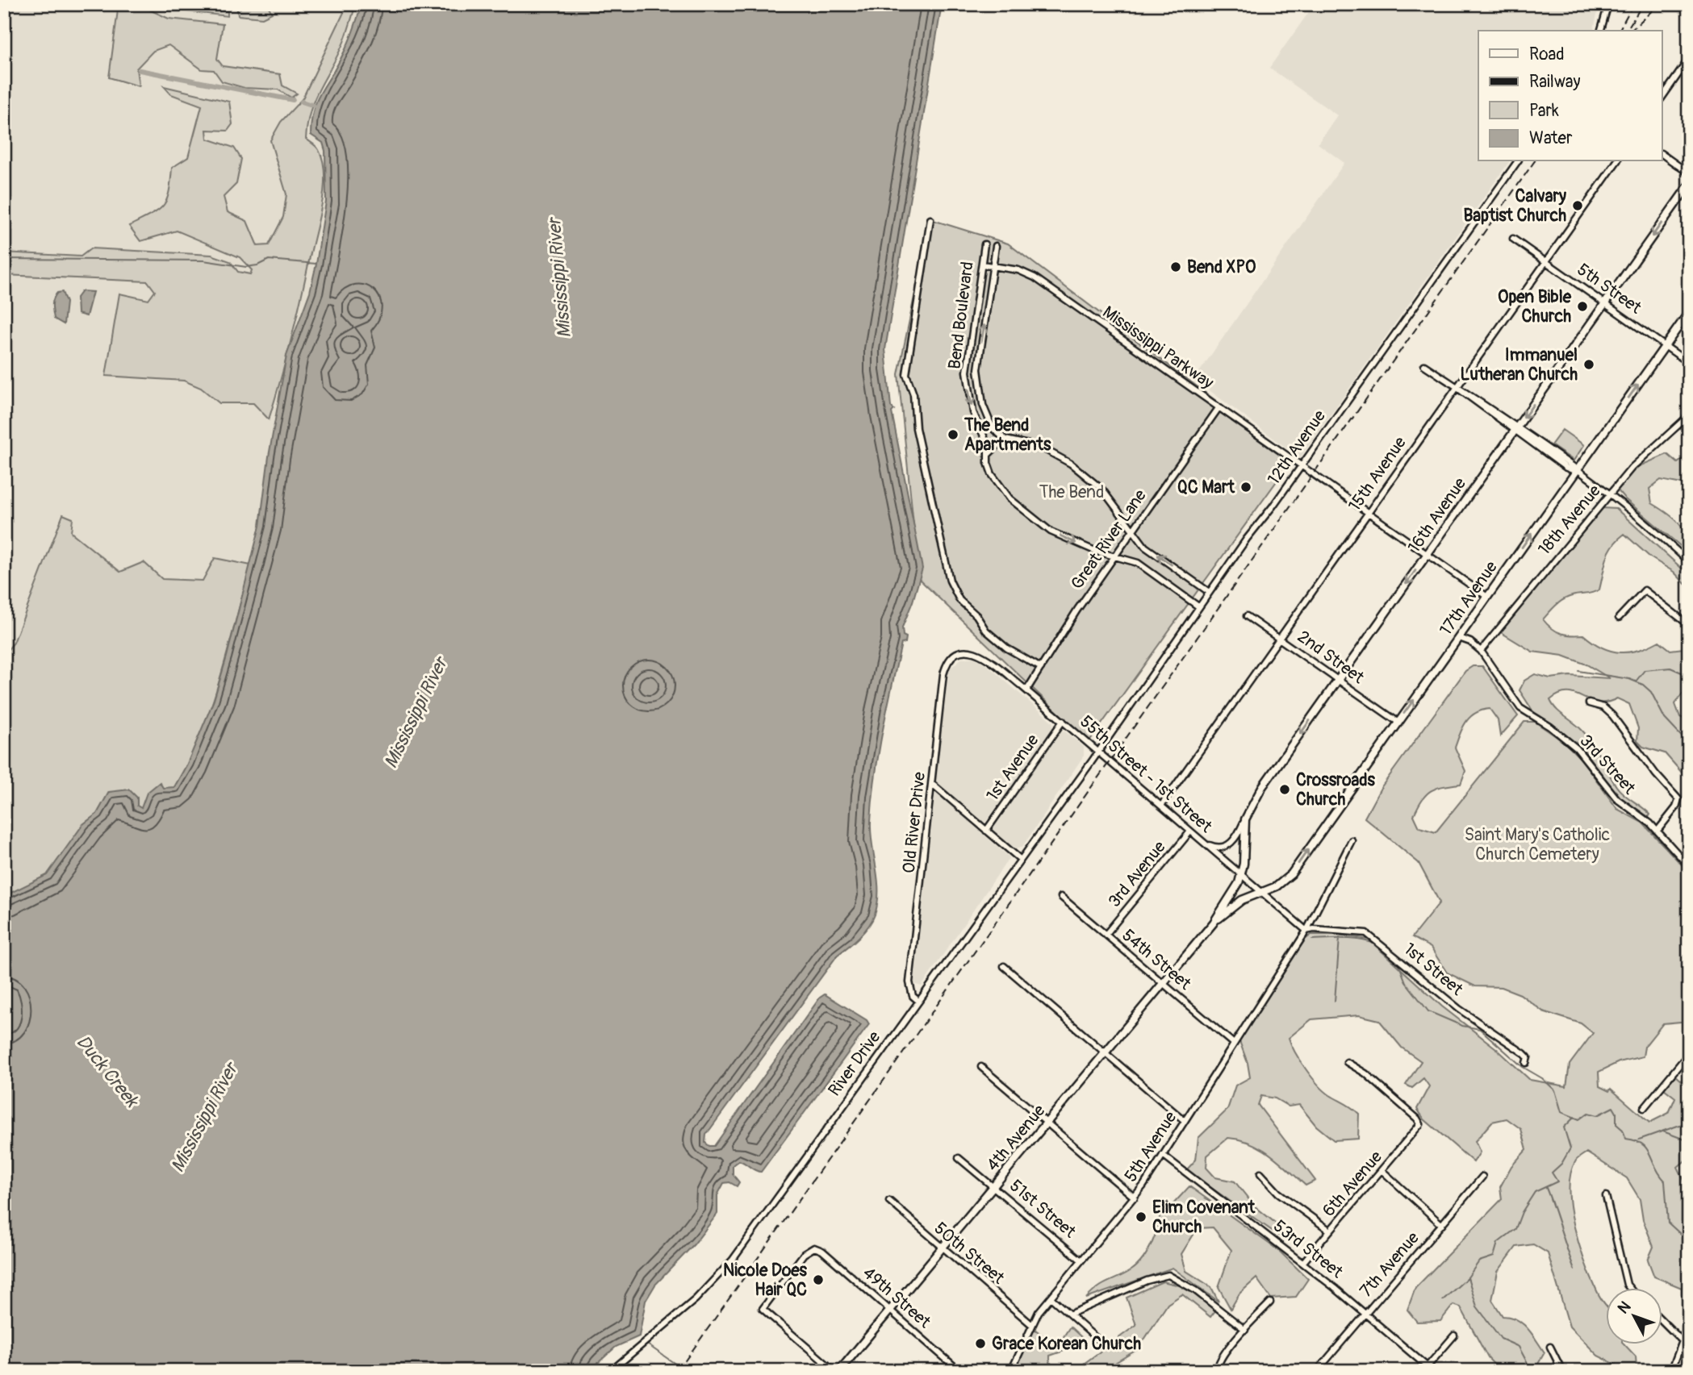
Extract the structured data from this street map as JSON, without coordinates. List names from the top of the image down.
{
  "streets": {
    "main road": ["16th Avenue", "17th Avenue", "4th Avenue"],
    "street": [
      "5th Street",
      "Bend Boulevard",
      "Mississippi Parkway",
      "12th Avenue",
      "15th Avenue",
      "18th Avenue",
      "Great River Lane",
      "2nd Street",
      "3rd Street",
      "1st Avenue",
      "55th Street - 1st Street",
      "Old River Drive",
      "3rd Avenue",
      "54th Street",
      "1st Street",
      "River Drive",
      "5th Avenue",
      "6th Avenue",
      "51st Street",
      "53rd Street",
      "50th Street",
      "7th Avenue",
      "49th Street"
    ]
  },
  "crossings": [
    ["5th Street", "15th Avenue"],
    ["5th Street", "16th Avenue"],
    ["5th Street", "17th Avenue"],
    ["Bend Boulevard", "Mississippi Parkway"],
    ["Bend Boulevard", "12th Avenue"],
    ["Bend Boulevard", "Great River Lane"],
    ["Mississippi Parkway", "12th Avenue"],
    ["Mississippi Parkway", "Great River Lane"],
    ["12th Avenue", "55th Street - 1st Street"],
    ["12th Avenue", "River Drive"],
    ["15th Avenue", "2nd Street"],
    ["15th Avenue", "55th Street - 1st Street"],
    ["16th Avenue", "2nd Street"],
    ["16th Avenue", "55th Street - 1st Street"],
    ["16th Avenue", "4th Avenue"],
    ["18th Avenue", "3rd Street"],
    ["Great River Lane", "55th Street - 1st Street"],
    ["17th Avenue", "2nd Street"],
    ["17th Avenue", "3rd Street"],
    ["17th Avenue", "55th Street - 1st Street"],
    ["17th Avenue", "4th Avenue"],
    ["1st Avenue", "55th Street - 1st Street"],
    ["55th Street - 1st Street", "Old River Drive"],
    ["55th Street - 1st Street", "3rd Avenue"],
    ["55th Street - 1st Street", "1st Street"],
    ["55th Street - 1st Street", "River Drive"],
    ["55th Street - 1st Street", "4th Avenue"],
    ["55th Street - 1st Street", "5th Avenue"],
    ["Old River Drive", "River Drive"],
    ["3rd Avenue", "54th Street"],
    ["54th Street", "4th Avenue"],
    ["54th Street", "5th Avenue"],
    ["1st Street", "5th Avenue"],
    ["4th Avenue", "51st Street"],
    ["4th Avenue", "50th Street"],
    ["4th Avenue", "49th Street"],
    ["5th Avenue", "51st Street"],
    ["5th Avenue", "53rd Street"],
    ["5th Avenue", "50th Street"],
    ["6th Avenue", "53rd Street"],
    ["53rd Street", "7th Avenue"]
  ],
  "one_way": ["16th Avenue", "17th Avenue"],
  "water": ["Mississippi River", "Duck Creek"],
  "parks": ["The Bend", "Saint Mary's Catholic Church Cemetery"],
  "places": [
    "Calvary Baptist Church",
    "Bend XPO",
    "Open Bible Church",
    "Immanuel Lutheran Church",
    "The Bend Apartments",
    "QC Mart",
    "Crossroads Church",
    "Elim Covenant Church",
    "Nicole Does Hair QC",
    "Grace Korean Church"
  ],
  "legend": [
    "Road",
    "Railway",
    "Park",
    "Water"
  ],
  "north": "top left"
}
